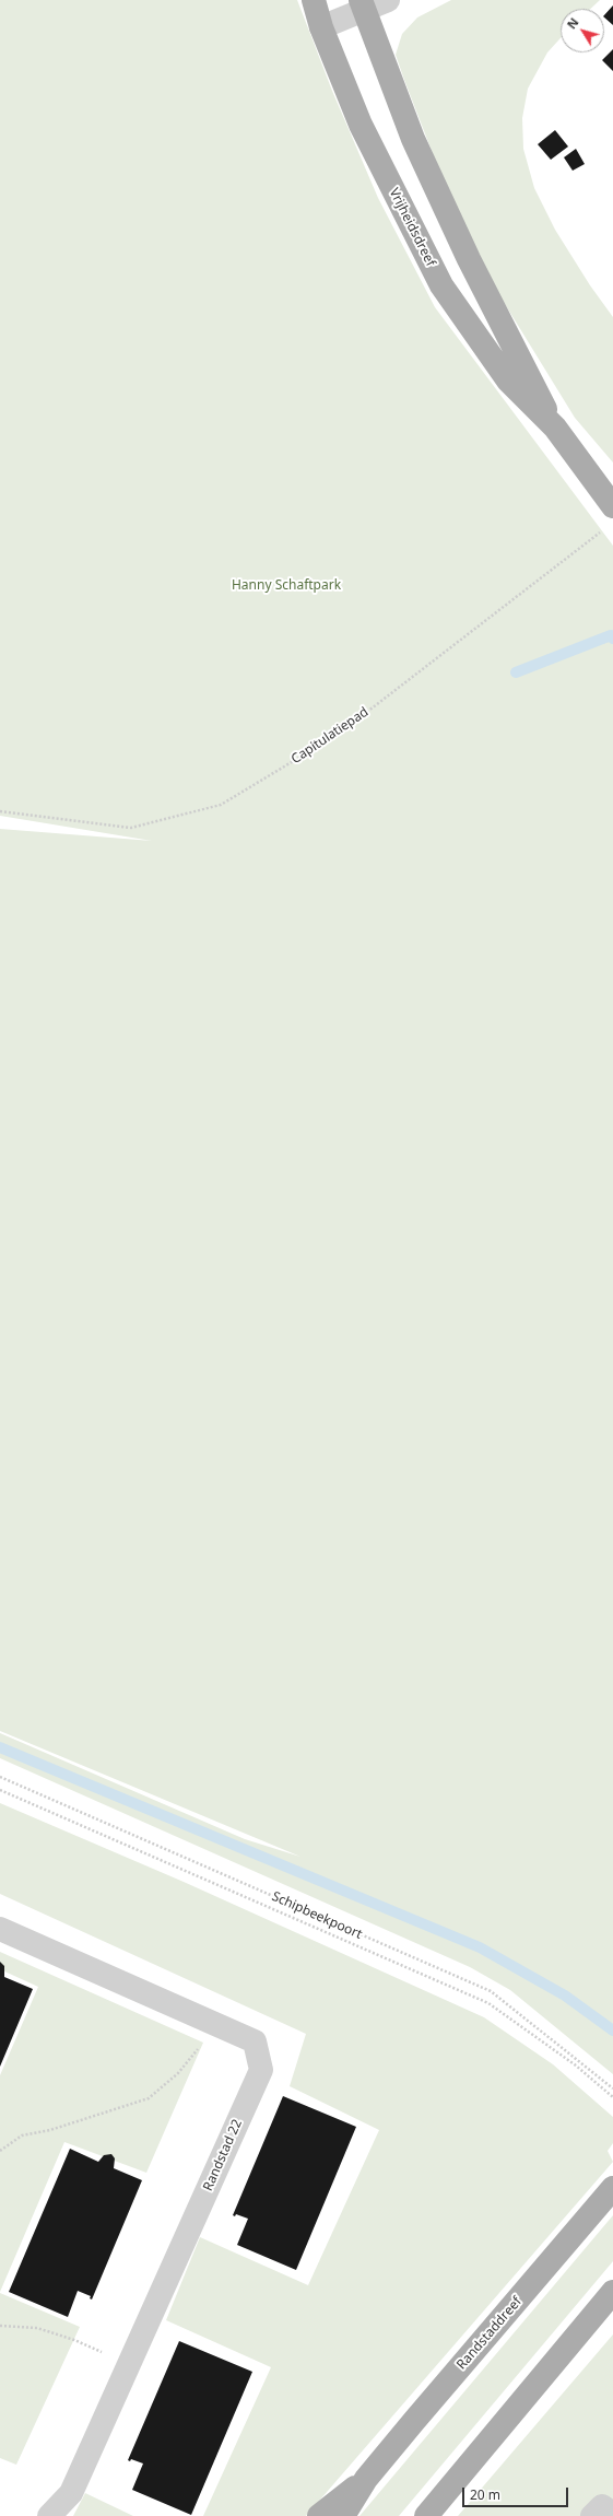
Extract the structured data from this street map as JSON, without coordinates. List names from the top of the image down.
{
  "streets": {
    "main road": ["Vrijheidsdreef", "Randstaddreef"],
    "street": ["Randstad 22"],
    "path": ["Capitulatiepad", "Schipbeekpoort"]
  },
  "parks": ["Hanny Schaftpark"],
  "scale_bar": "20 m",
  "north": "top left"
}
